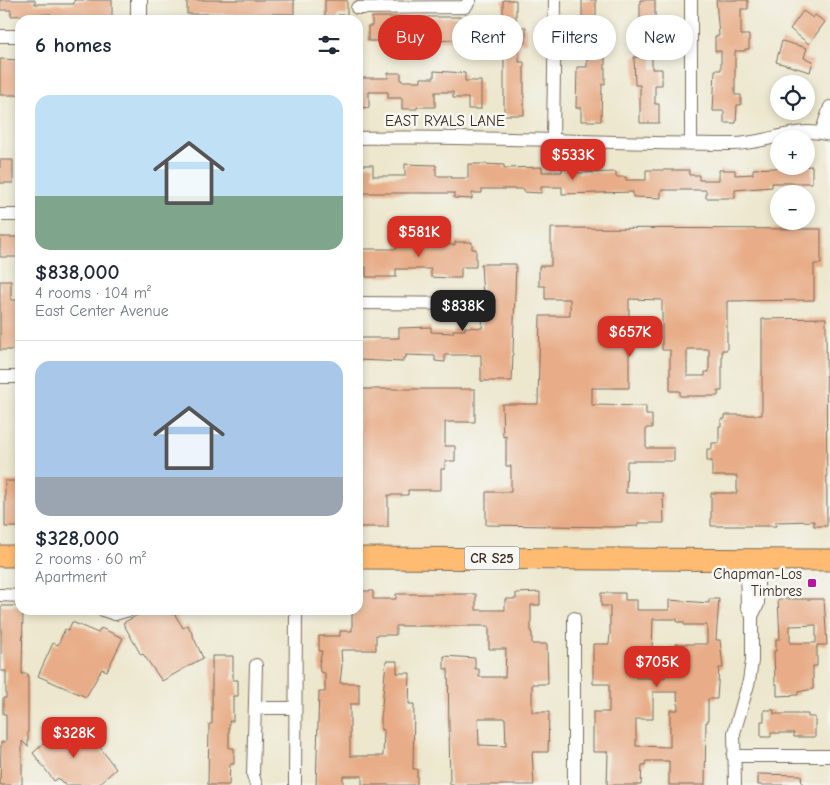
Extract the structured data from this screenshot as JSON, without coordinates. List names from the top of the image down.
{
  "streets": {
    "main road": ["CR S25"],
    "street": ["EAST RYALS LANE"]
  },
  "places": {
    "transit": ["Chapman-Los Timbres"]
  },
  "page": {
    "chip": [
      "Buy",
      "Rent",
      "Filters",
      "New"
    ],
    "heading": "6 homes",
    "map_buttons": ["+", "−"],
    "list": [
      {
        "name": "$838,000",
        "note": "4 rooms · 104 m² · East Center Avenue"
      },
      {
        "name": "$328,000",
        "note": "2 rooms · 60 m² · Apartment"
      }
    ],
    "price": [
      "$533K",
      "$581K",
      "$838K",
      "$657K",
      "$705K",
      "$328K"
    ]
  }
}
